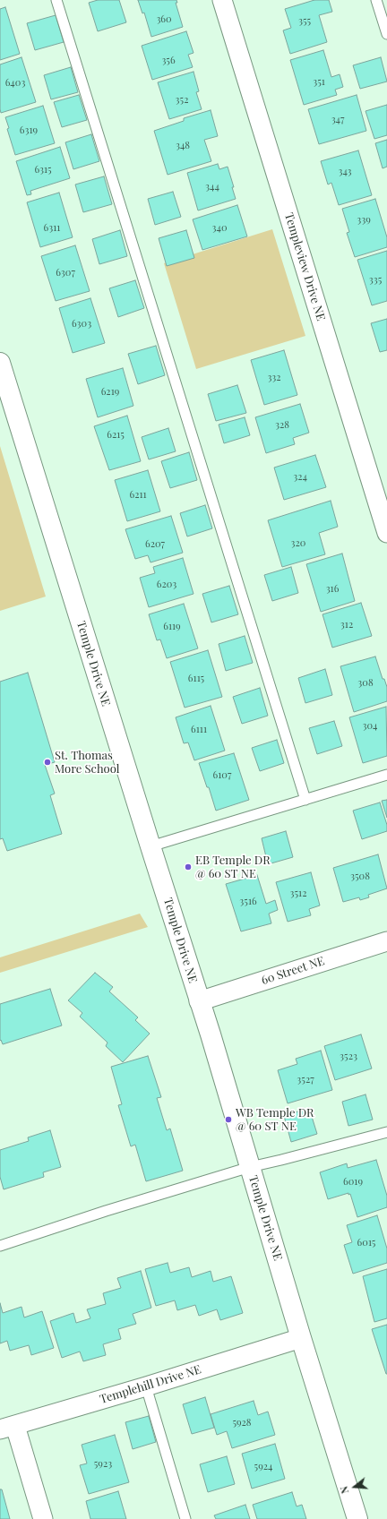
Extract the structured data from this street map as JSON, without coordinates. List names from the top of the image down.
{
  "streets": {
    "street": [
      "Templeview Drive NE",
      "Temple Drive NE",
      "60 Street NE",
      "Templehill Drive NE"
    ]
  },
  "crossings": [
    ["Temple Drive NE", "60 Street NE"],
    ["Temple Drive NE", "Templehill Drive NE"]
  ],
  "places": ["St. Thomas More School", "EB Temple DR @ 60 ST NE", "WB Temple DR @ 60 ST NE"],
  "house_numbers": [
    "360",
    "355",
    "356",
    "351",
    "6403",
    "352",
    "347",
    "6319",
    "348",
    "6315",
    "343",
    "344",
    "339",
    "6311",
    "340",
    "6307",
    "335",
    "6303",
    "332",
    "6219",
    "328",
    "6215",
    "324",
    "6211",
    "320",
    "6207",
    "6203",
    "316",
    "312",
    "6119",
    "6115",
    "308",
    "304",
    "6111",
    "6107",
    "3508",
    "3512",
    "3516",
    "3523",
    "3527",
    "6019",
    "6015",
    "5928",
    "5923",
    "5924"
  ],
  "north": "left"
}
